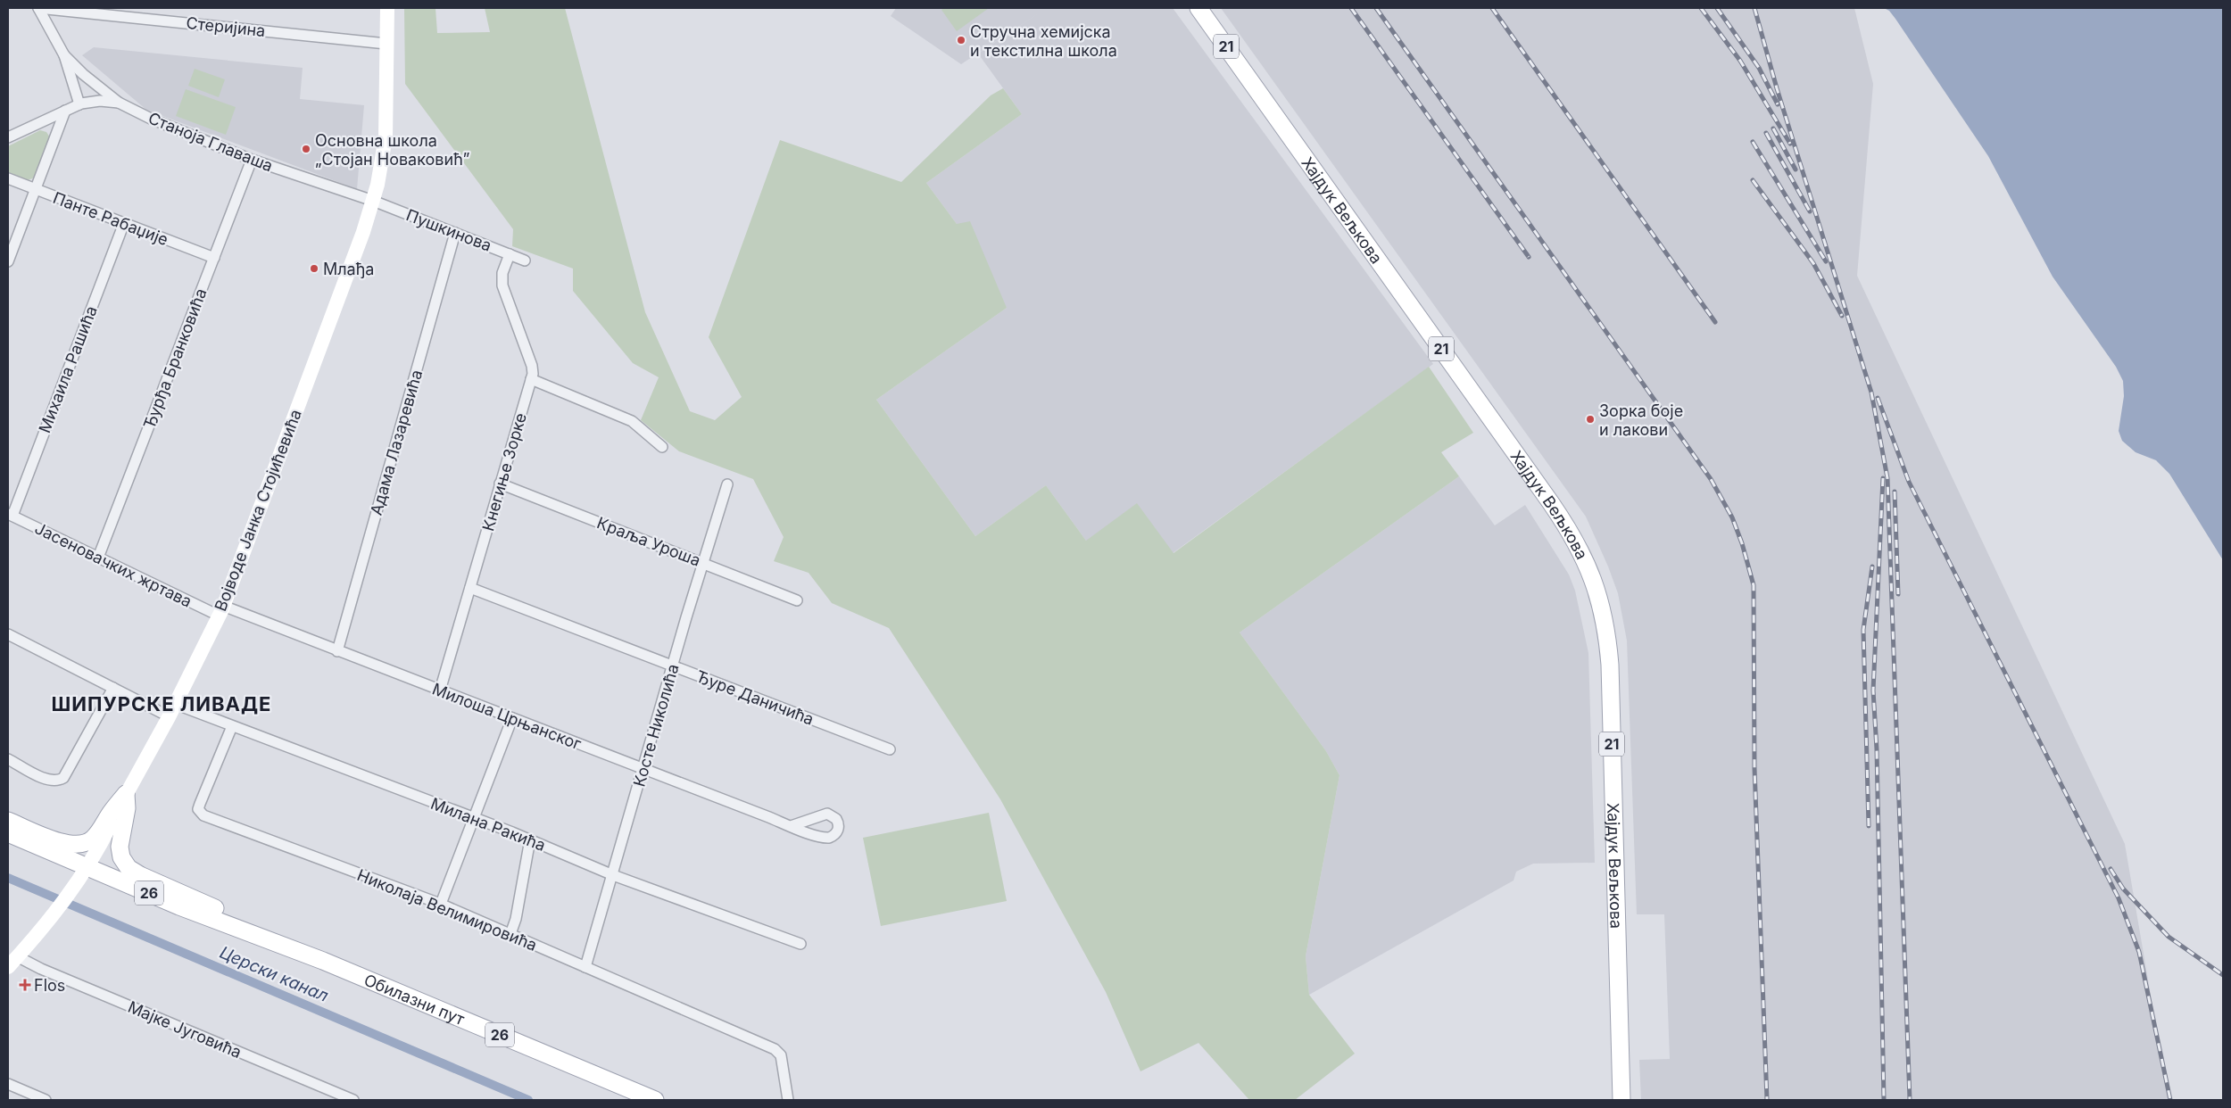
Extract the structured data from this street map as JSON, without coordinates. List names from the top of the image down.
{
  "streets": {
    "main road": [
      "21",
      "Хајдук Вељкова",
      "26",
      "Обилазни пут"
    ],
    "street": [
      "Стеријина",
      "Станоја Главаша",
      "Панте Рабаџије",
      "Пушкинова",
      "Ђурђа Бранковића",
      "Михаила Рашића",
      "Адама Лазаревића",
      "Кнегиње Зорке",
      "Војводе Јанка Стојићевића",
      "Краља Уроша",
      "Јасеновачких жртава",
      "Ђуре Даничића",
      "Милоша Црњанског",
      "Косте Николића",
      "Милана Ракића",
      "Николаја Велимировића",
      "Мајке Југовића"
    ]
  },
  "crossings": [
    ["Стеријина", "Војводе Јанка Стојићевића"],
    ["Станоја Главаша", "Пушкинова"],
    ["Станоја Главаша", "Ђурђа Бранковића"],
    ["Станоја Главаша", "Војводе Јанка Стојићевића"],
    ["Панте Рабаџије", "Ђурђа Бранковића"],
    ["Панте Рабаџије", "Михаила Рашића"],
    ["Пушкинова", "Адама Лазаревића"],
    ["Пушкинова", "Кнегиње Зорке"],
    ["Пушкинова", "Војводе Јанка Стојићевића"],
    ["Ђурђа Бранковића", "Јасеновачких жртава"],
    ["Михаила Рашића", "Јасеновачких жртава"],
    ["Адама Лазаревића", "Милоша Црњанског"],
    ["Кнегиње Зорке", "Краља Уроша"],
    ["Кнегиње Зорке", "Ђуре Даничића"],
    ["Кнегиње Зорке", "Милоша Црњанског"],
    ["Војводе Јанка Стојићевића", "Јасеновачких жртава"],
    ["Војводе Јанка Стојићевића", "Милоша Црњанског"],
    ["Војводе Јанка Стојићевића", "Милана Ракића"],
    ["Војводе Јанка Стојићевића", "Обилазни пут"],
    ["Војводе Јанка Стојићевића", "Мајке Југовића"],
    ["Краља Уроша", "Косте Николића"],
    ["Јасеновачких жртава", "Милоша Црњанског"],
    ["Ђуре Даничића", "Косте Николића"],
    ["Милоша Црњанског", "Косте Николића"],
    ["Косте Николића", "Милана Ракића"],
    ["Косте Николића", "Николаја Велимировића"],
    ["Милана Ракића", "Николаја Велимировића"]
  ],
  "districts": ["ШИПУРСКЕ ЛИВАДЕ"],
  "water": ["Церски канал"],
  "places": {
    "other": [
      "Стручна хемијска и текстилна школа",
      "Основна школа „Стојан Новаковић”",
      "Млађа",
      "Зорка боје и лакови"
    ],
    "health": ["Flos"]
  }
}
